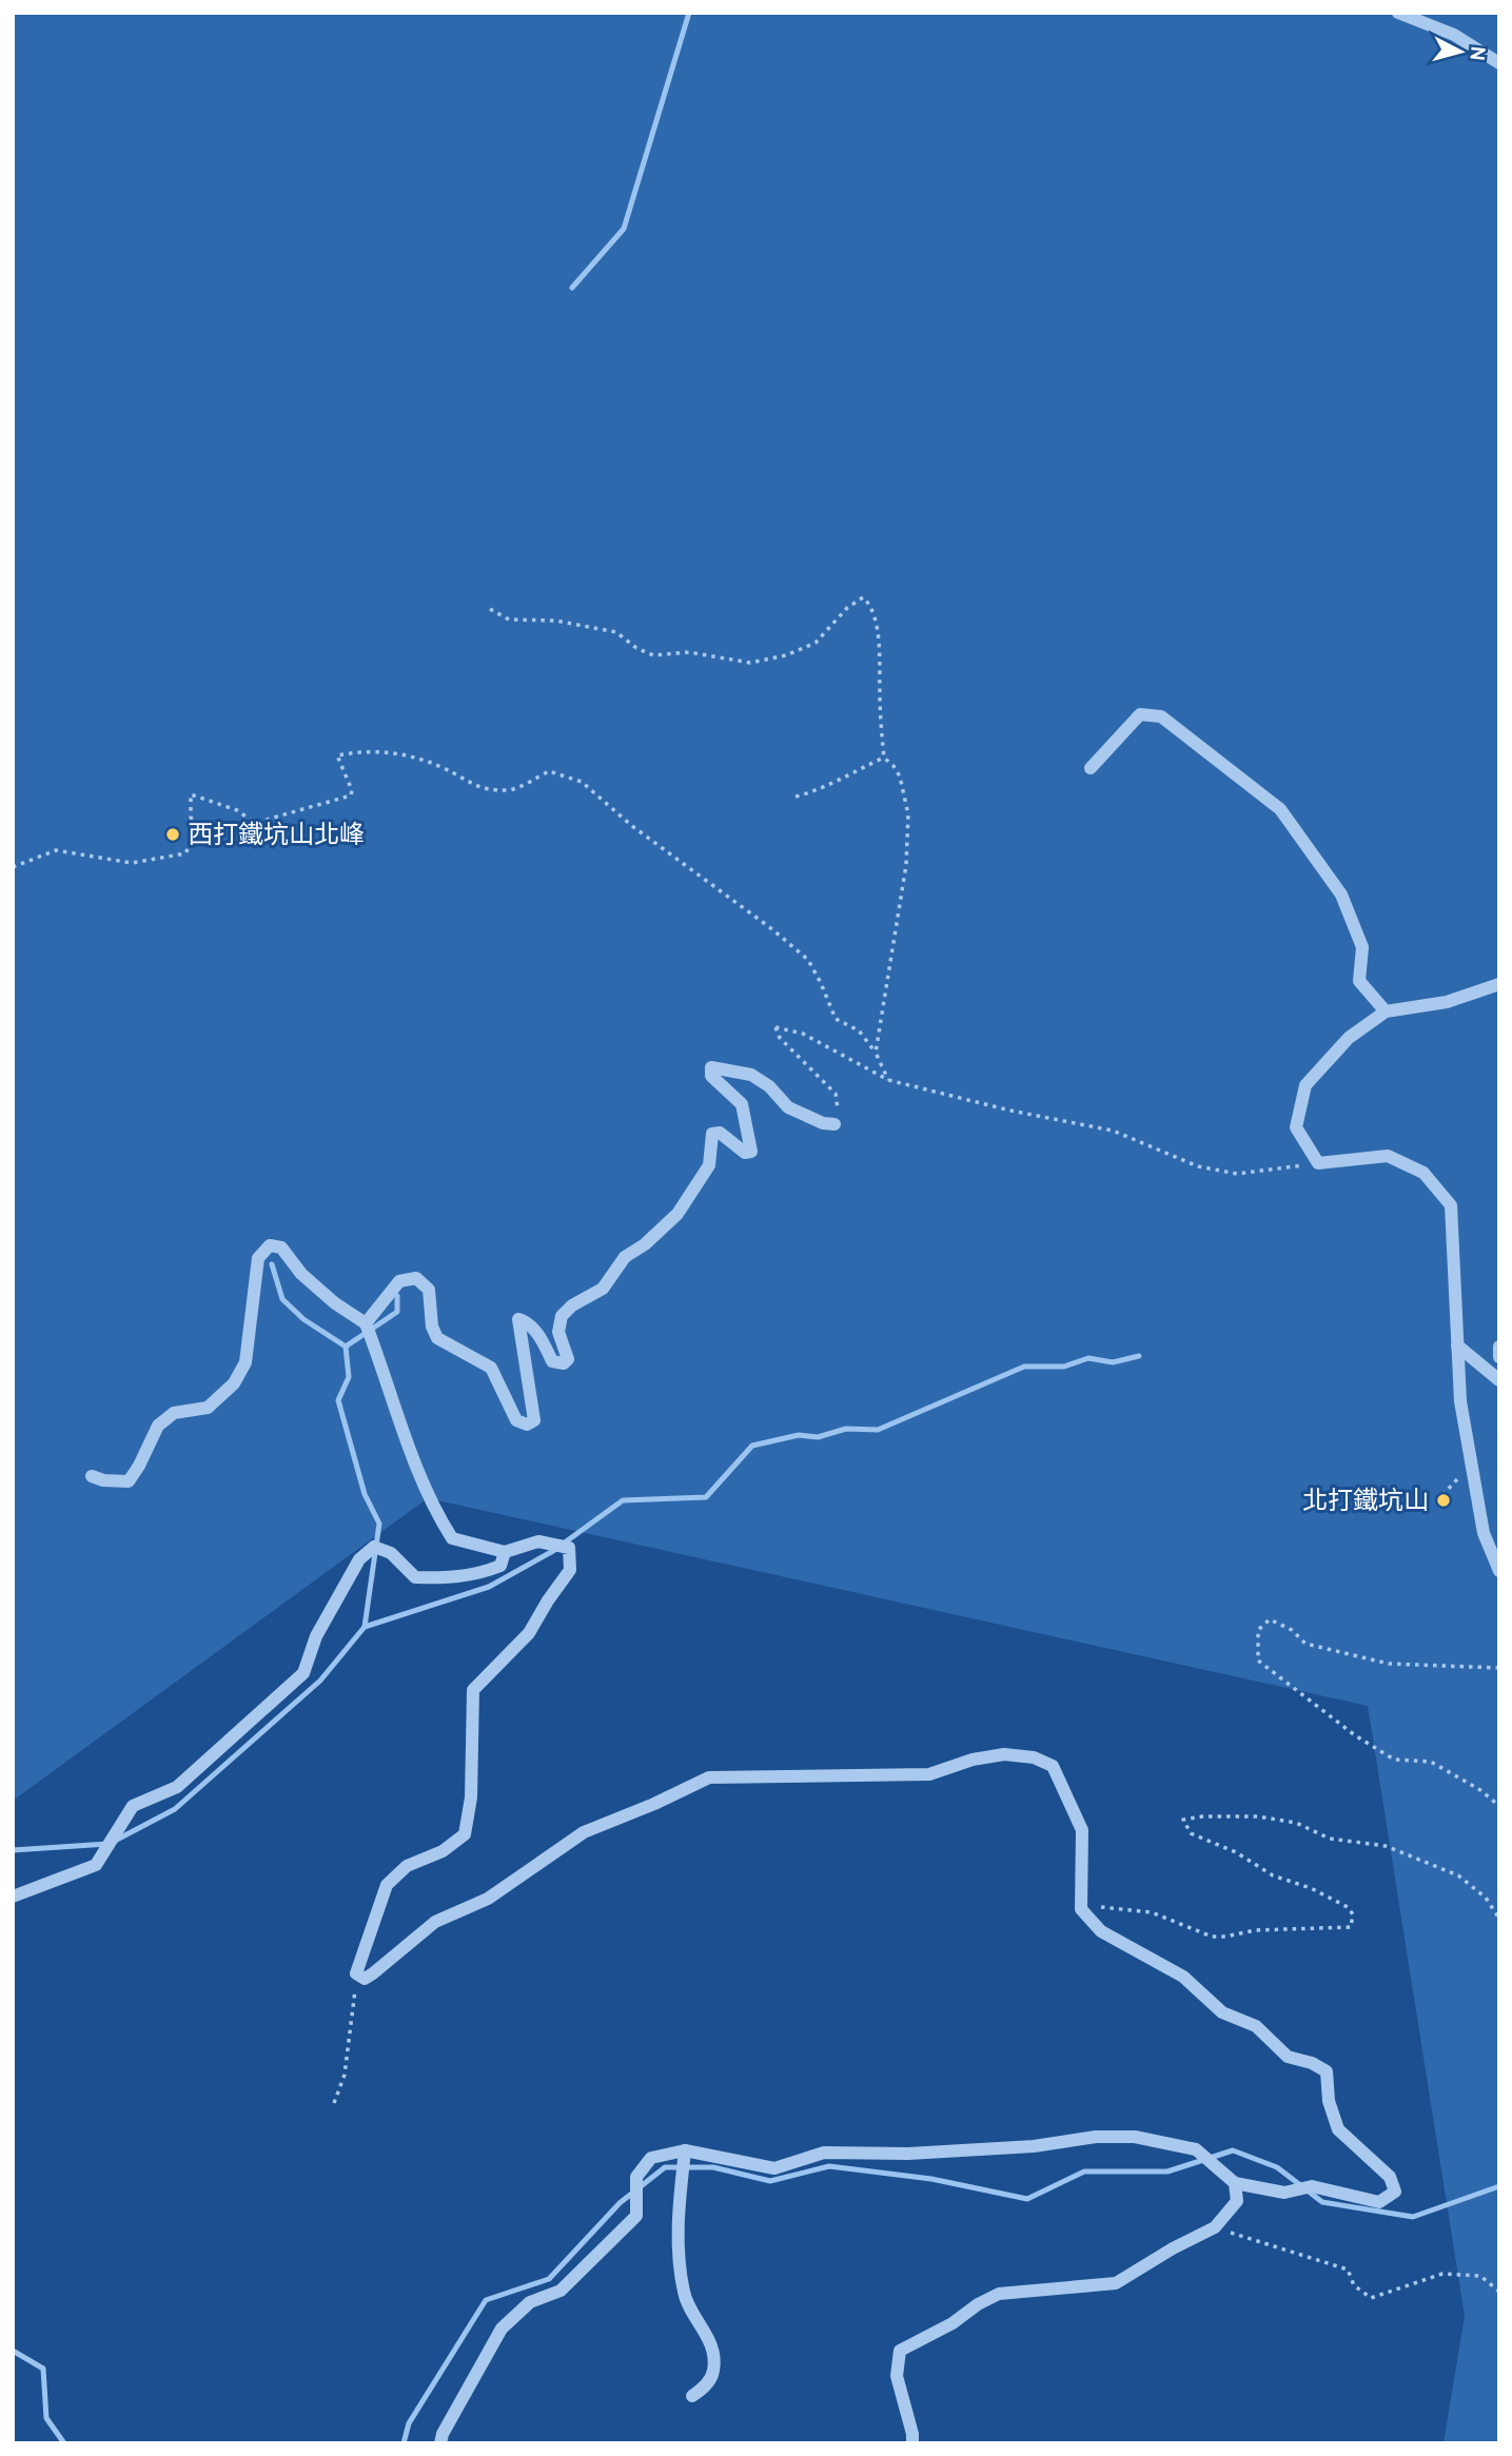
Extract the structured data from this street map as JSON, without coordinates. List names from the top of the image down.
{
  "places": ["西打鐵坑山北峰", "北打鐵坑山"],
  "north": "right"
}
